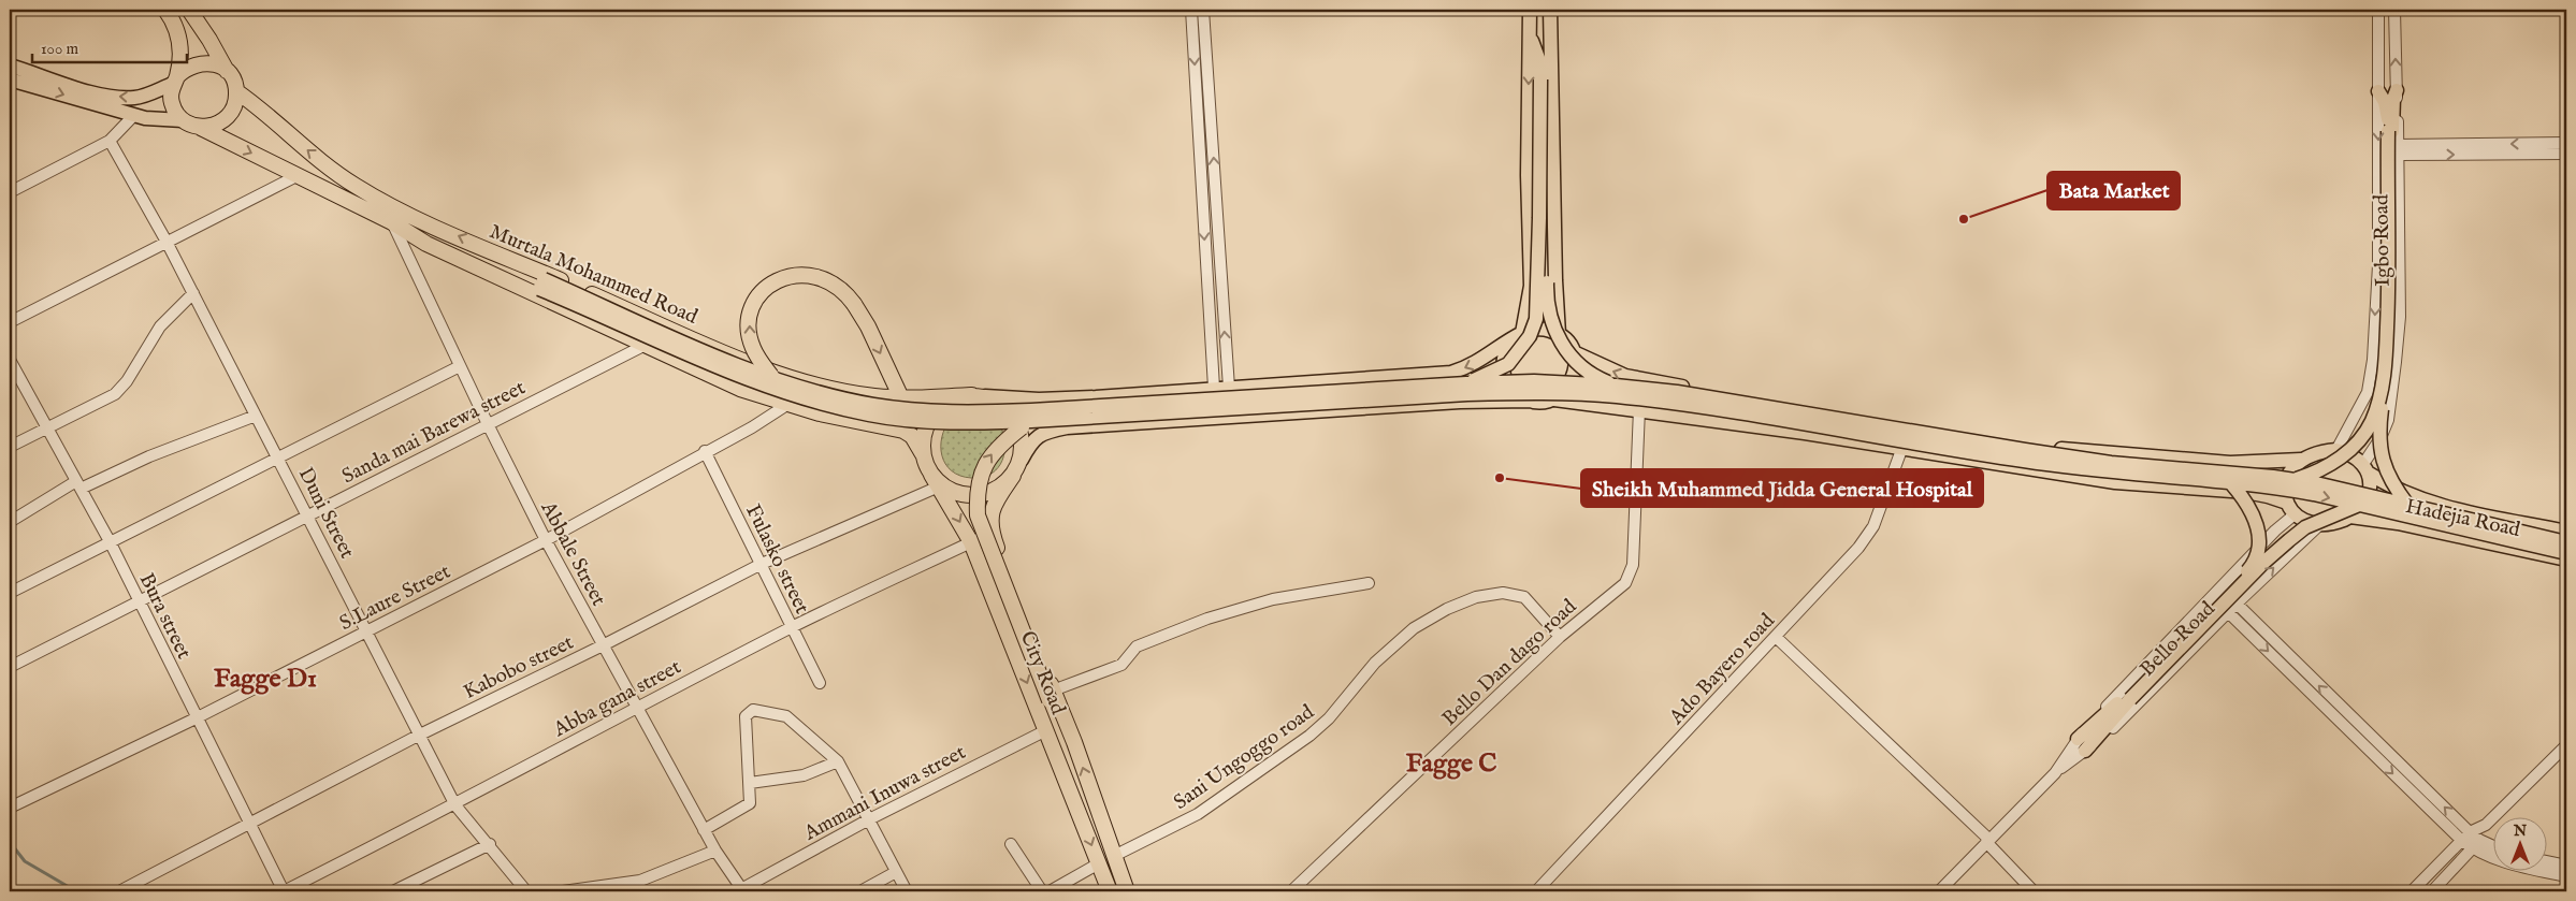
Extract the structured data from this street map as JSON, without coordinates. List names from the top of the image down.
{
  "streets": {
    "highway": ["Murtala Mohammed Road", "City Road"],
    "main road": ["Hadejia Road"],
    "street": [
      "Igbo Road",
      "Sanda mai Barewa street",
      "Duni Street",
      "Abbale Street",
      "Fulasko street",
      "S.Laure Street",
      "Bura street",
      "Bello Road",
      "Bello Dan dago road",
      "Kabobo street",
      "Ado Bayero road",
      "Abba gana street",
      "Sani Ungoggo road",
      "Ammani Inuwa street"
    ]
  },
  "crossings": [
    ["Igbo Road", "Hadejia Road"],
    ["Igbo Road", "Bello Road"],
    ["Murtala Mohammed Road", "Sanda mai Barewa street"],
    ["Murtala Mohammed Road", "Abbale Street"],
    ["Murtala Mohammed Road", "S.Laure Street"],
    ["Murtala Mohammed Road", "Kabobo street"],
    ["Murtala Mohammed Road", "City Road"],
    ["Sanda mai Barewa street", "Duni Street"],
    ["Sanda mai Barewa street", "Abbale Street"],
    ["Sanda mai Barewa street", "Bura street"],
    ["Duni Street", "S.Laure Street"],
    ["Duni Street", "Kabobo street"],
    ["Duni Street", "Abba gana street"],
    ["Hadejia Road", "Bello Road"],
    ["Abbale Street", "S.Laure Street"],
    ["Abbale Street", "Kabobo street"],
    ["Abbale Street", "Abba gana street"],
    ["Abbale Street", "Ammani Inuwa street"],
    ["Fulasko street", "S.Laure Street"],
    ["Fulasko street", "Kabobo street"],
    ["Fulasko street", "Abba gana street"],
    ["S.Laure Street", "Bura street"],
    ["Bura street", "Kabobo street"],
    ["Bura street", "Abba gana street"],
    ["Bello Dan dago road", "Sani Ungoggo road"],
    ["Kabobo street", "City Road"],
    ["City Road", "Abba gana street"],
    ["City Road", "Sani Ungoggo road"],
    ["City Road", "Ammani Inuwa street"]
  ],
  "districts": ["Fagge D1", "Fagge C"],
  "places": ["Bata Market", "Sheikh Muhammed Jidda General Hospital"],
  "scale_bar": "100 m",
  "north": "top"
}
